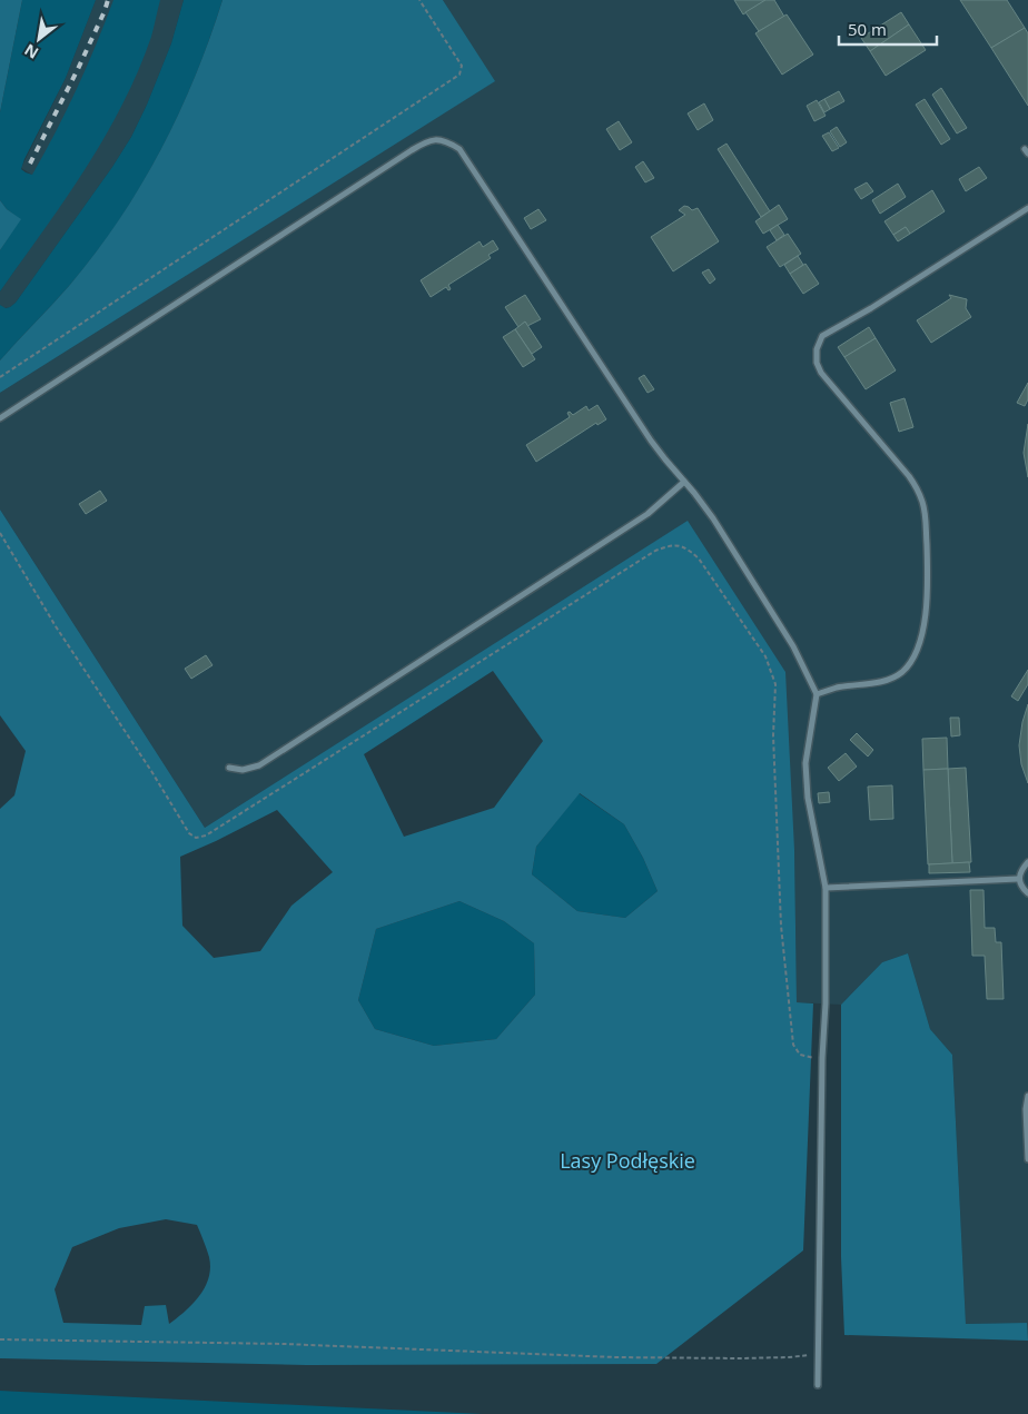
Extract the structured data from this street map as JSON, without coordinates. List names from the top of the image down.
{
  "parks": ["Lasy Podłęskie"],
  "scale_bar": "50 m",
  "north": "bottom left"
}
